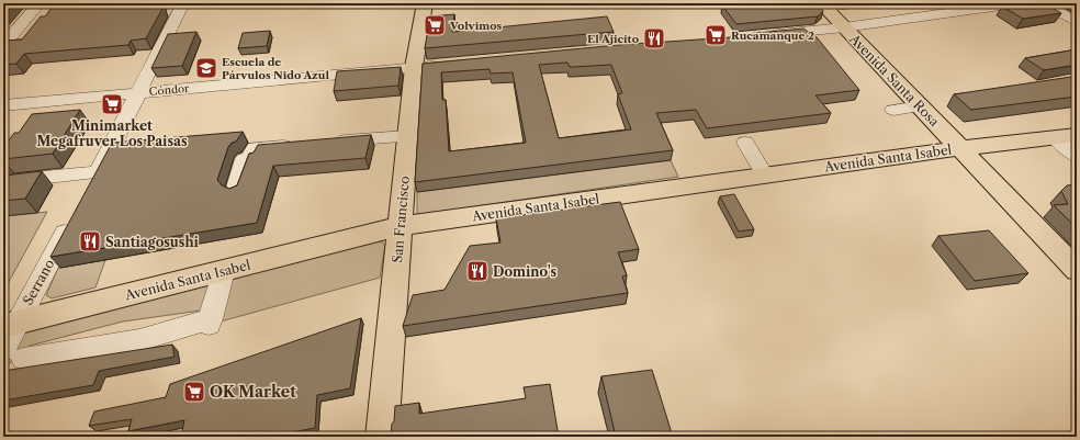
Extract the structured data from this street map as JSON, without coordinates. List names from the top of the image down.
{
  "streets": {
    "main road": ["Avenida Santa Rosa", "Avenida Santa Isabel", "San Francisco"],
    "street": ["Cóndor", "Serrano"]
  },
  "crossings": [
    ["Avenida Santa Rosa", "Avenida Santa Isabel"],
    ["Cóndor", "San Francisco"],
    ["Avenida Santa Isabel", "San Francisco"],
    ["Avenida Santa Isabel", "Serrano"]
  ],
  "places": {
    "supermarket": [
      "Volvimos",
      "Rucamanque 2",
      "Minimarket Megafruver Los Paisas",
      "OK Market"
    ],
    "restaurant": ["El Ajicito", "Santiagosushi", "Domino's"],
    "school or university": ["Escuela de Párvulos Nido Azul"]
  }
}
